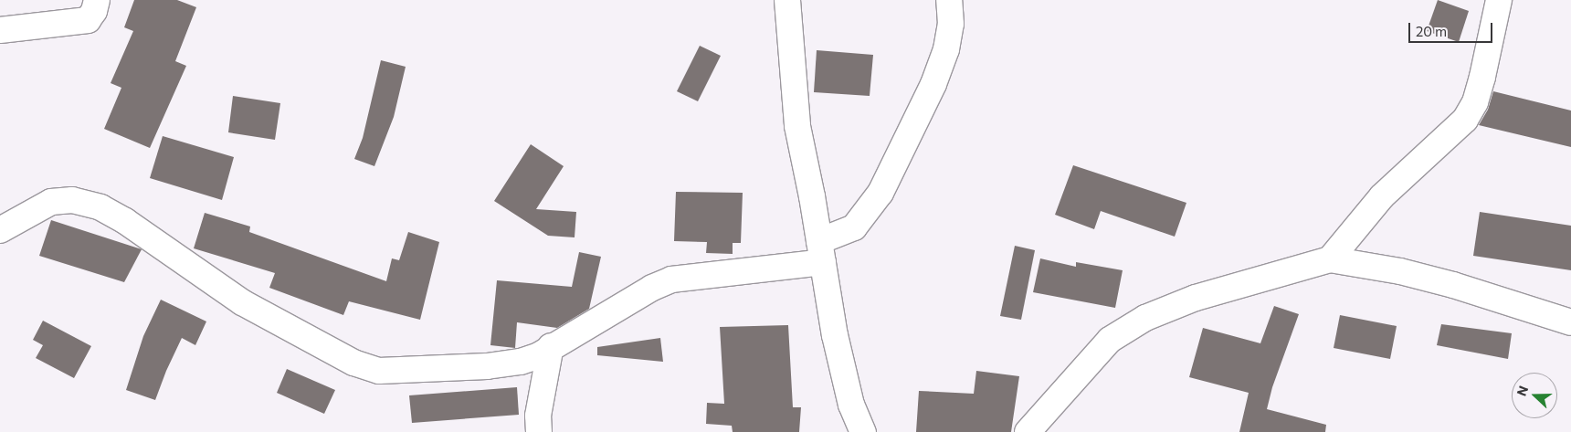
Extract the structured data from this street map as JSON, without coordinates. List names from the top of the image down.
{
  "scale_bar": "20 m",
  "north": "left"
}
